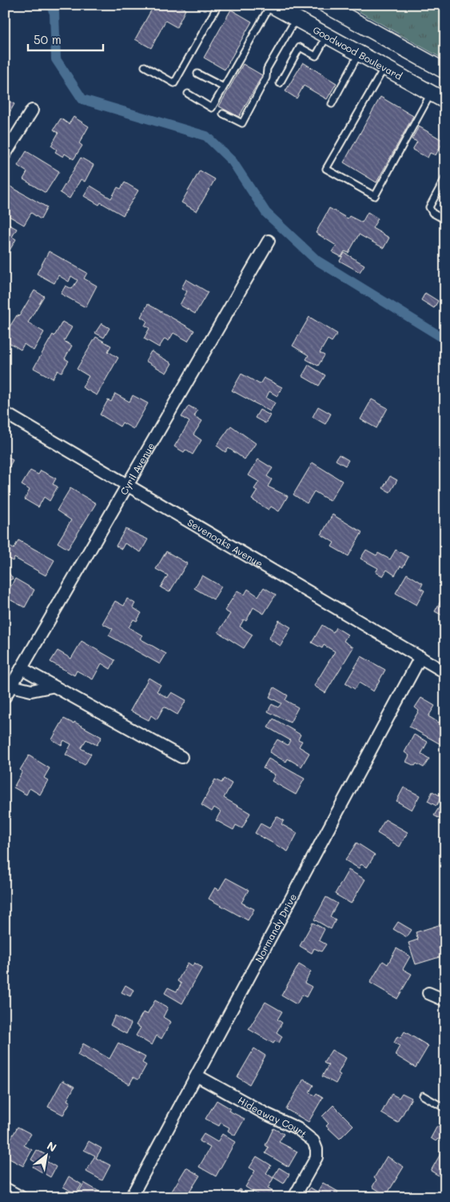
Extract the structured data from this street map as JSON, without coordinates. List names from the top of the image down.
{
  "streets": {
    "main road": ["Goodwood Boulevard"],
    "street": [
      "Cyril Avenue",
      "Sevenoaks Avenue",
      "Normandy Drive",
      "Hideaway Court"
    ]
  },
  "crossings": [
    ["Cyril Avenue", "Sevenoaks Avenue"],
    ["Sevenoaks Avenue", "Normandy Drive"],
    ["Normandy Drive", "Hideaway Court"]
  ],
  "scale_bar": "50 m",
  "north": "top right"
}
